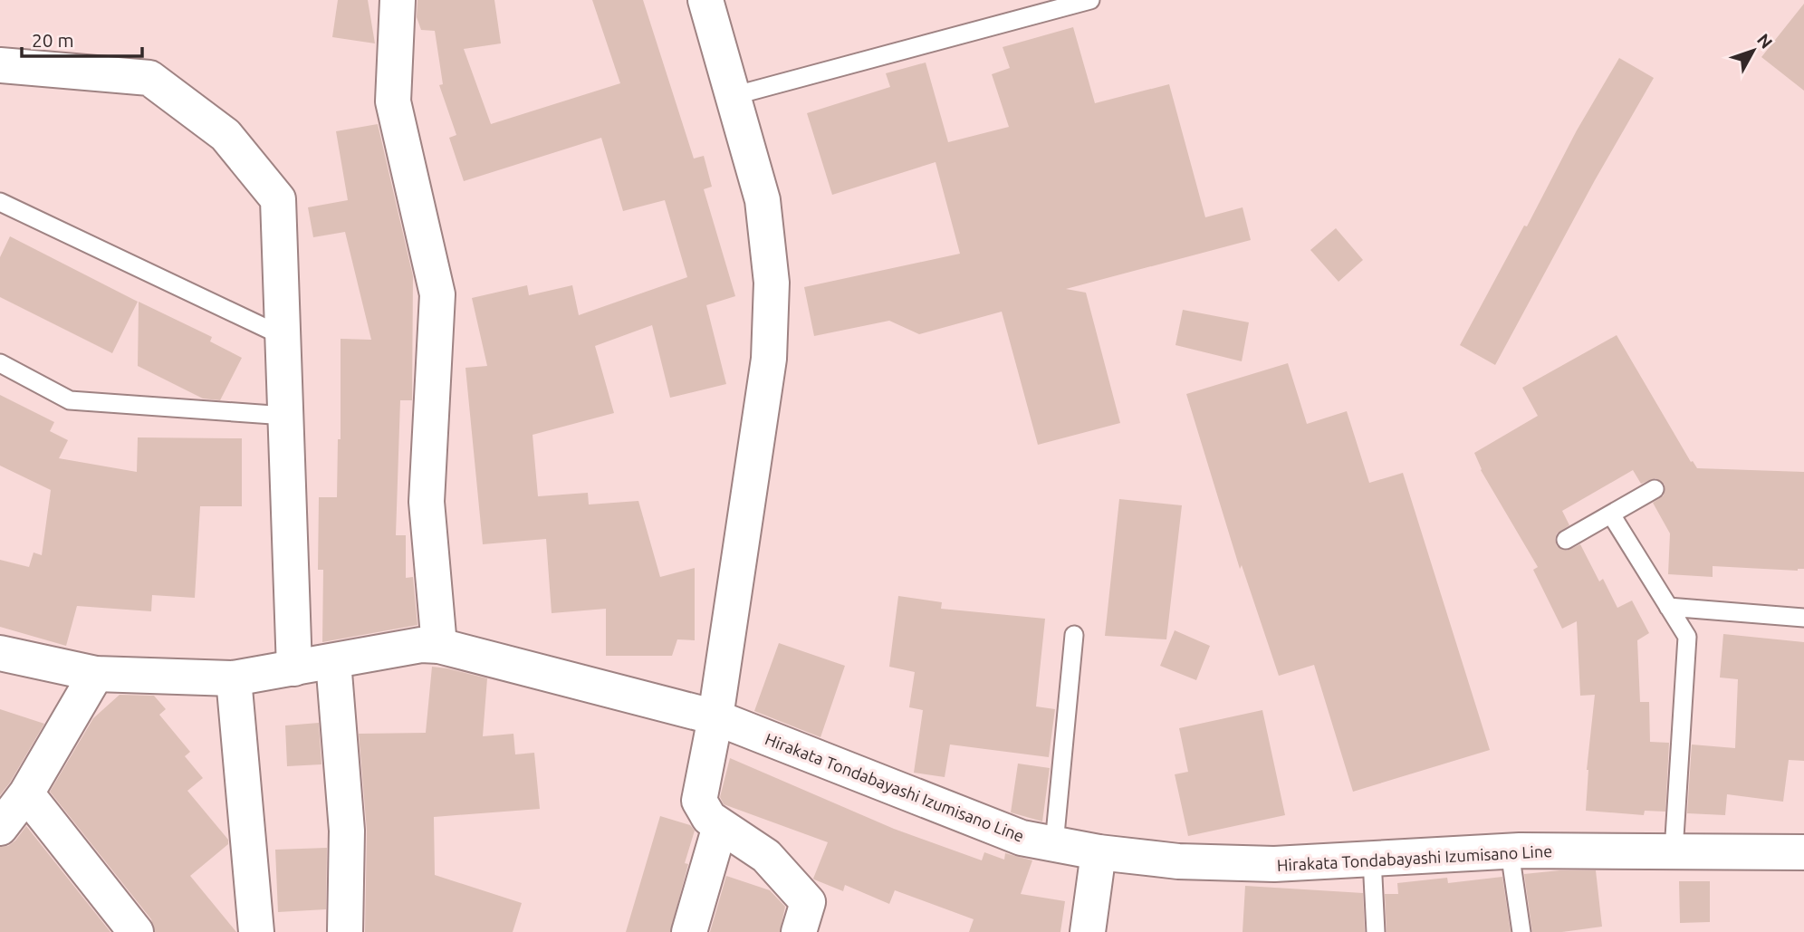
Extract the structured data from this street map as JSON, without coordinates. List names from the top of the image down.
{
  "streets": {
    "street": ["Hirakata Tondabayashi Izumisano Line"]
  },
  "scale_bar": "20 m",
  "north": "top right"
}
